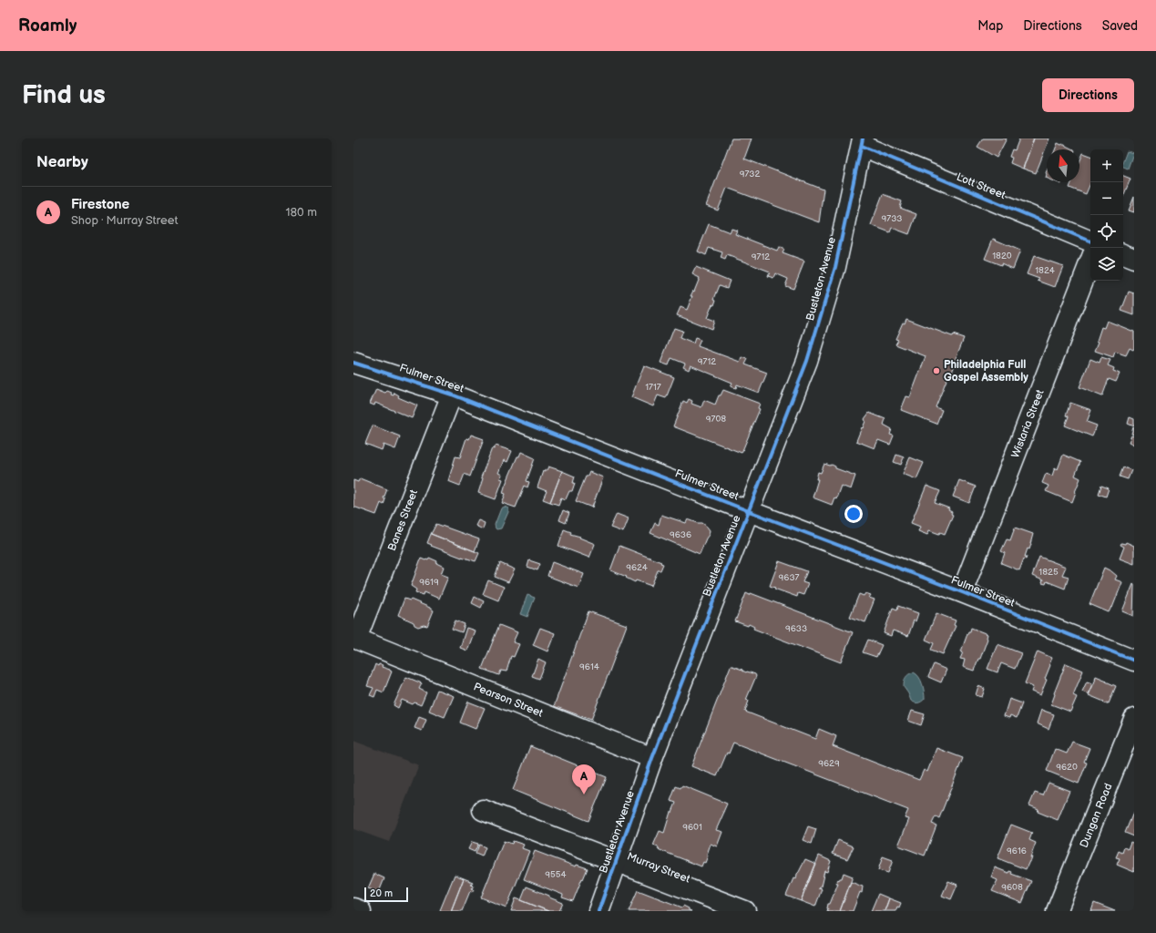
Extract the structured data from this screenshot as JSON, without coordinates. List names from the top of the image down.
{
  "streets": {
    "street": [
      "Lott Street",
      "Bustleton Avenue",
      "Fulmer Street",
      "Wistaria Street",
      "Banes Street",
      "Pearson Street",
      "Dungan Road",
      "Murray Street"
    ]
  },
  "crossings": [
    ["Lott Street", "Bustleton Avenue"],
    ["Bustleton Avenue", "Fulmer Street"],
    ["Bustleton Avenue", "Pearson Street"],
    ["Bustleton Avenue", "Murray Street"],
    ["Fulmer Street", "Wistaria Street"],
    ["Fulmer Street", "Banes Street"],
    ["Banes Street", "Pearson Street"]
  ],
  "places": ["Philadelphia Full Gospel Assembly"],
  "house_numbers": [
    "9732",
    "9733",
    "1820",
    "9712",
    "1824",
    "9712",
    "1717",
    "9708",
    "9636",
    "9624",
    "1825",
    "9637",
    "9619",
    "9633",
    "9614",
    "9629",
    "9620",
    "9601",
    "9616",
    "9554",
    "9608"
  ],
  "scale_bar": "20 m",
  "north": "top",
  "page": {
    "header": "Roamly",
    "nav": ["Map", "Directions", "Saved"],
    "buttons": "Directions",
    "title": "Find us",
    "heading": "Nearby",
    "map_buttons": ["+", "−"],
    "list": [
      {
        "mark": "A",
        "name": "Firestone",
        "note": "Shop · Murray Street",
        "value": "180 m"
      }
    ],
    "pins": "A",
    "scale": "20 m"
  }
}
